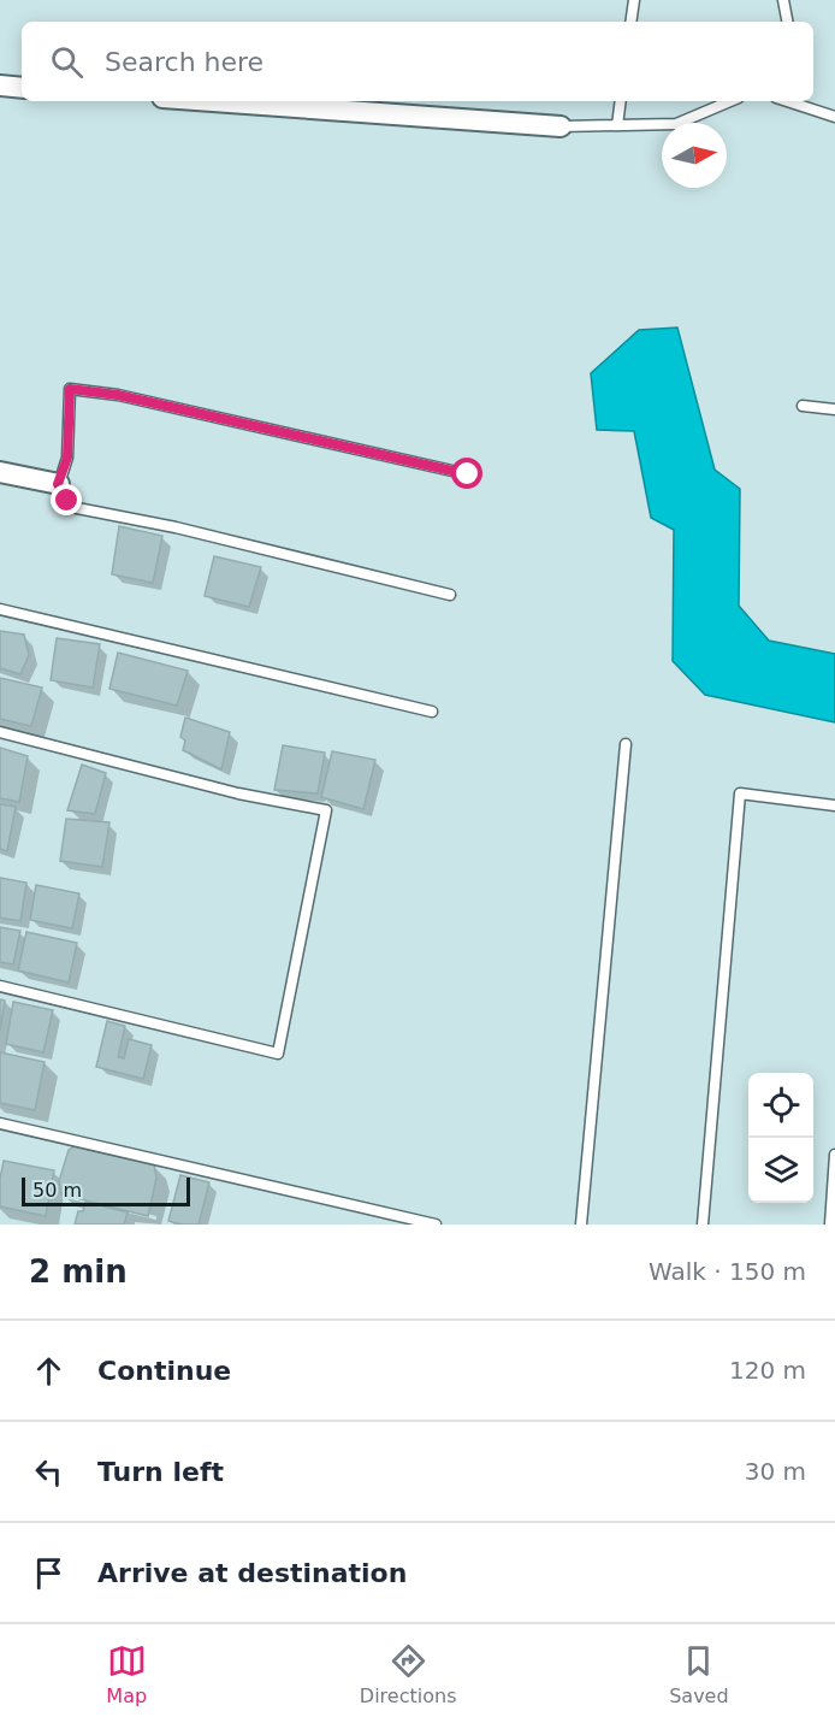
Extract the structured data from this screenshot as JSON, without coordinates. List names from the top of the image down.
{
  "scale_bar": "50 m",
  "north": "right",
  "page": {
    "search": "Search here",
    "scale": "50 m",
    "heading": ["2 min", "Walk · 150 m"],
    "list": [
      ["Continue", "120 m"],
      ["Turn left", "30 m"],
      "Arrive at destination"
    ],
    "nav": ["Map", "Directions", "Saved"]
  }
}
